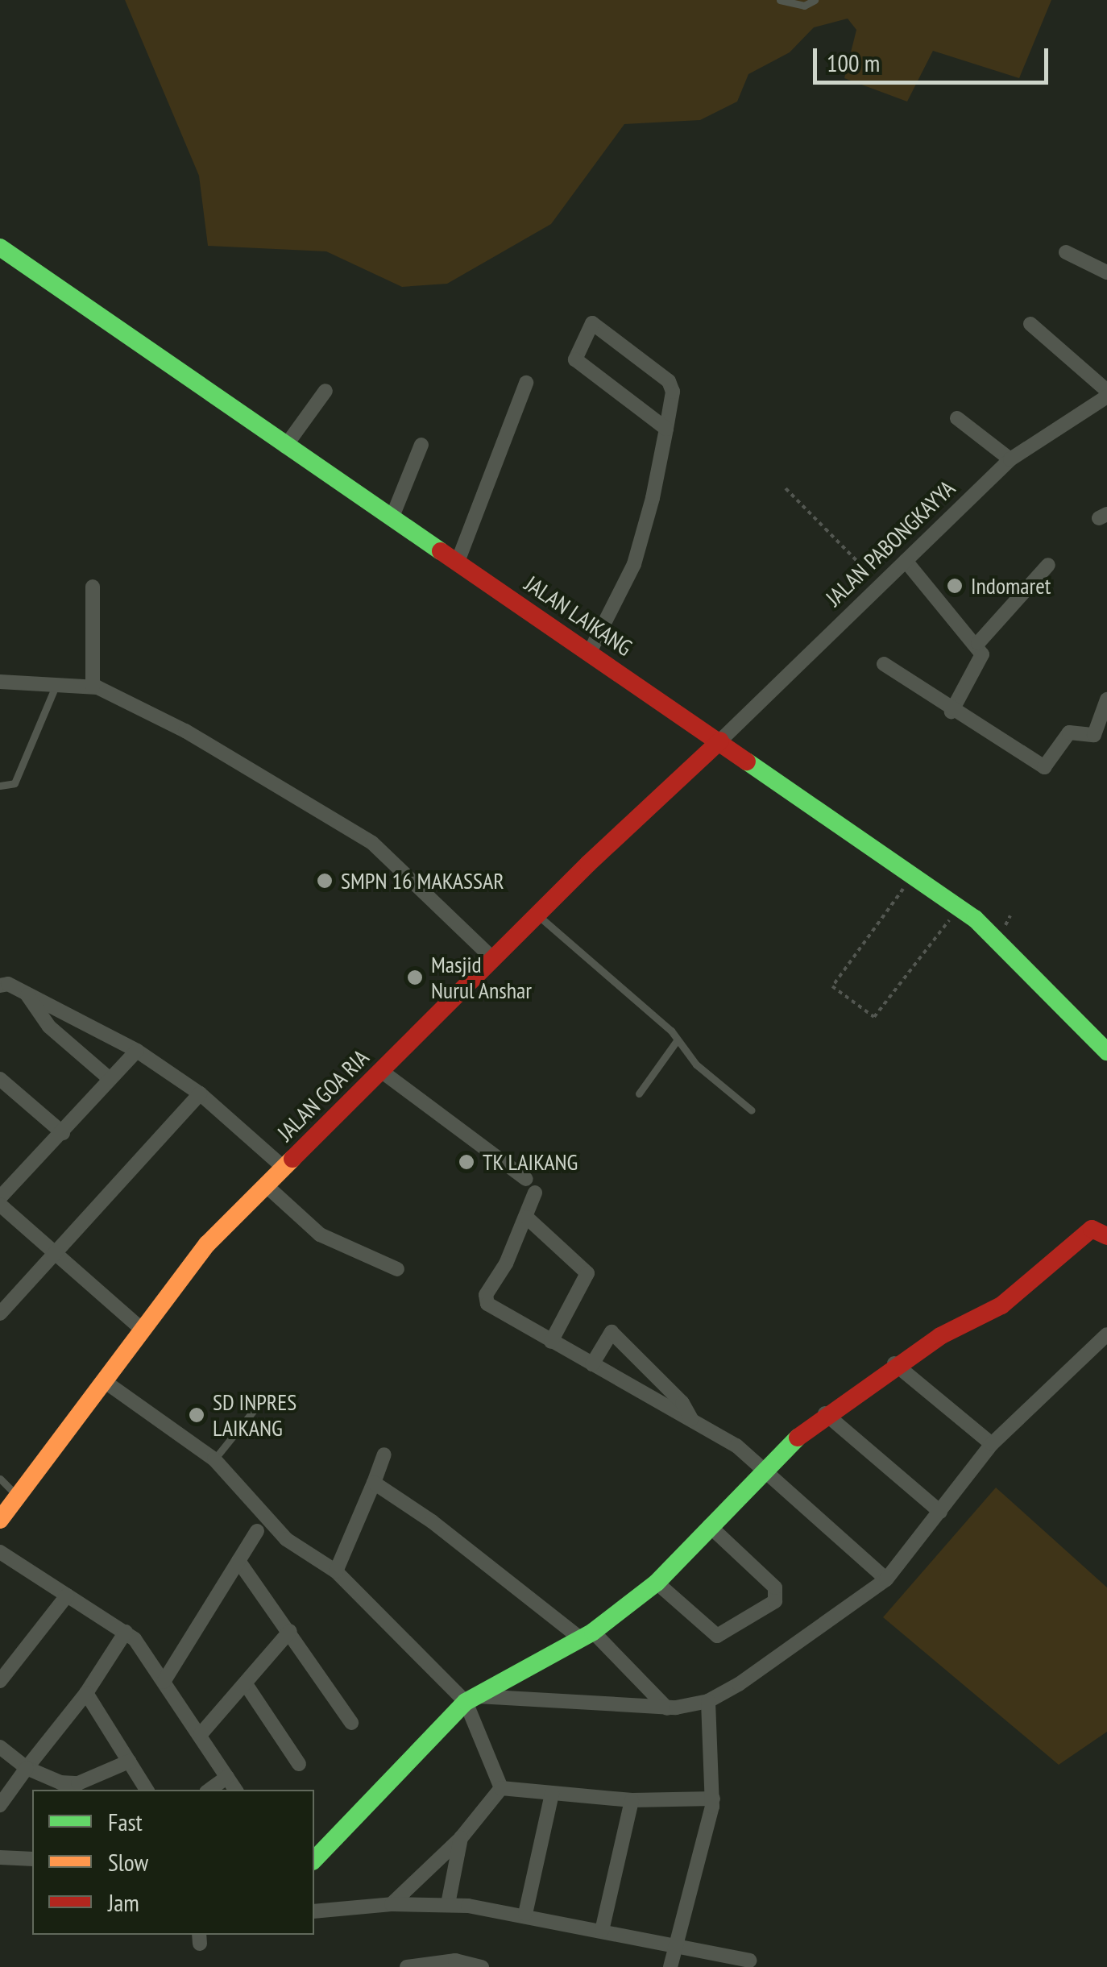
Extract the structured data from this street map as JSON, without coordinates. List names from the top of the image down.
{
  "streets": {
    "main road": ["JALAN LAIKANG", "JALAN GOA RIA"],
    "street": ["JALAN PABONGKAYYA"]
  },
  "crossings": [
    ["JALAN PABONGKAYYA", "JALAN LAIKANG"],
    ["JALAN PABONGKAYYA", "JALAN GOA RIA"],
    ["JALAN LAIKANG", "JALAN GOA RIA"]
  ],
  "places": [
    "Indomaret",
    "SMPN 16 MAKASSAR",
    "Masjid Nurul Anshar",
    "TK LAIKANG",
    "SD INPRES LAIKANG"
  ],
  "legend": ["Fast", "Slow", "Jam"],
  "scale_bar": "100 m"
}
